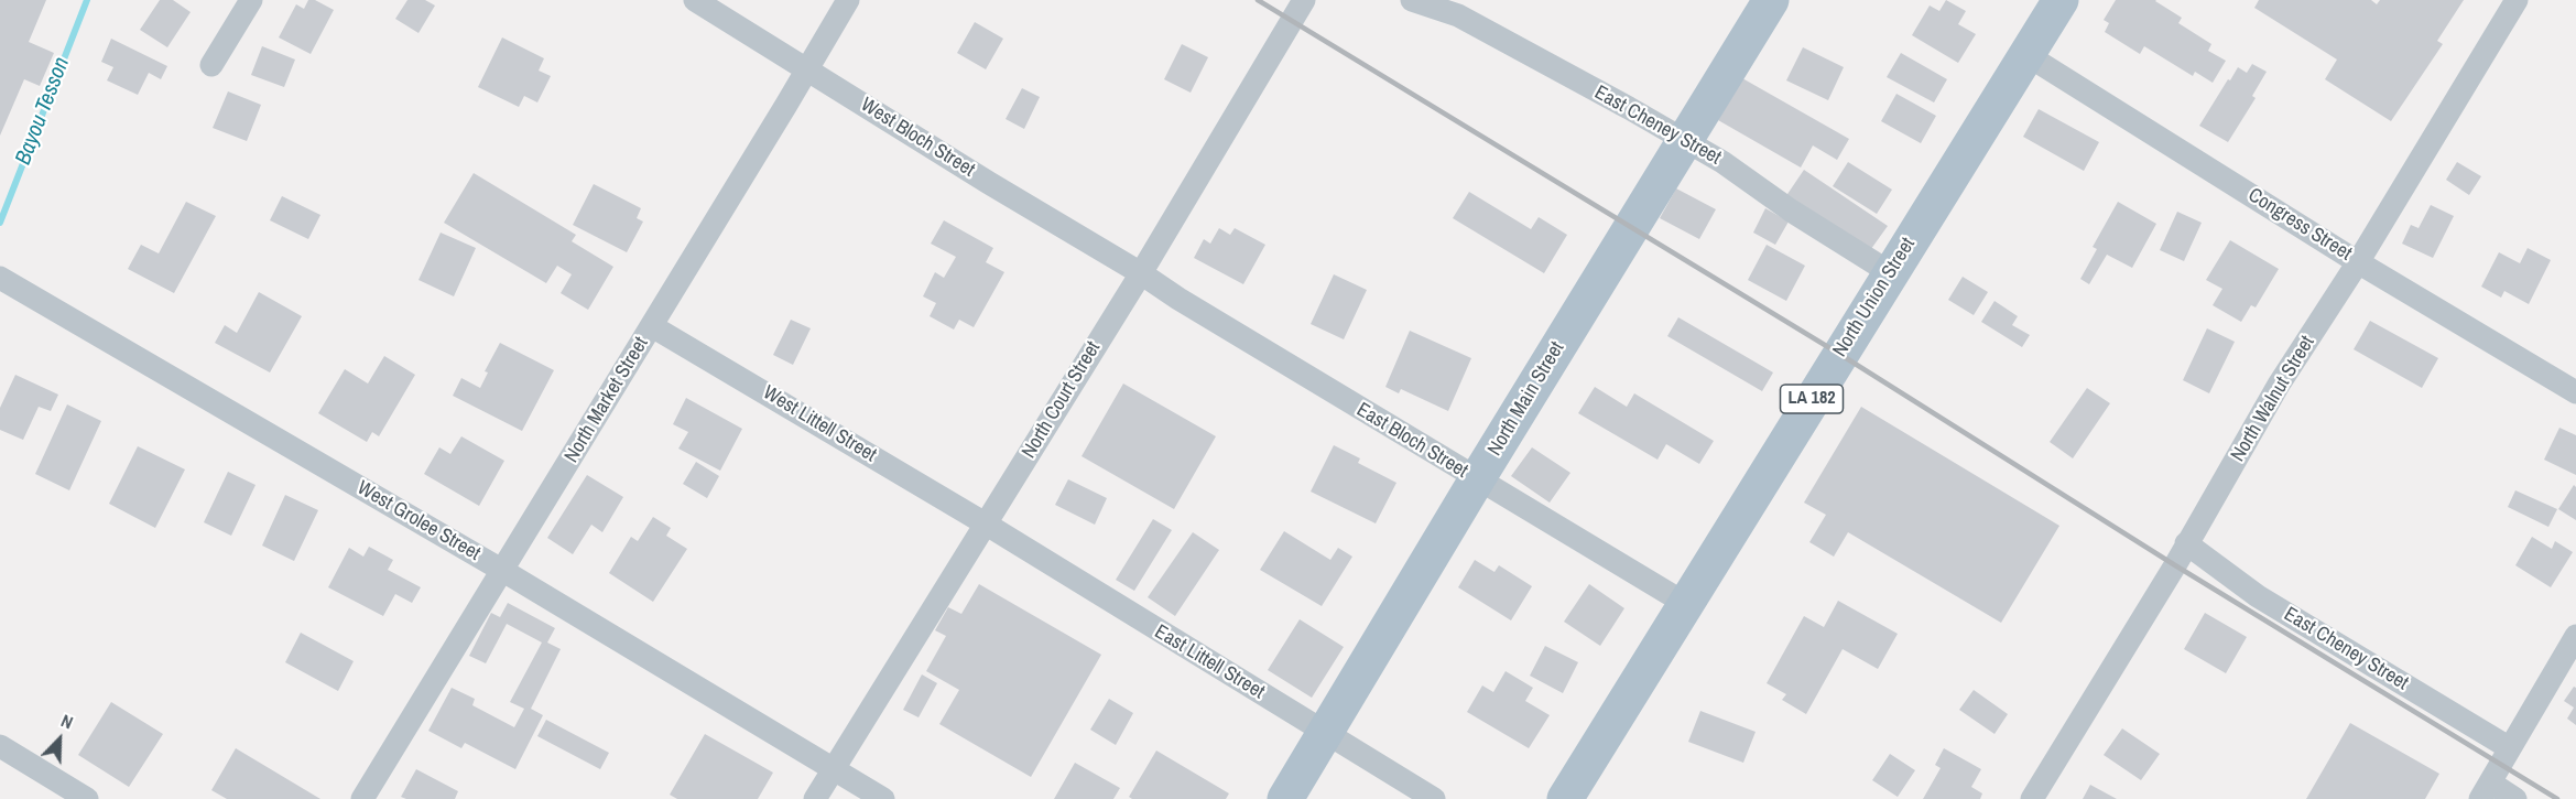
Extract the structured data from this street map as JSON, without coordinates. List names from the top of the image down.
{
  "streets": {
    "main road": ["North Union Street", "North Main Street", "LA 182"],
    "street": [
      "East Cheney Street",
      "West Bloch Street",
      "Congress Street",
      "North Walnut Street",
      "North Market Street",
      "North Court Street",
      "West Littell Street",
      "East Bloch Street",
      "West Grolee Street",
      "East Littell Street"
    ]
  },
  "crossings": [
    ["East Cheney Street", "North Union Street"],
    ["East Cheney Street", "North Main Street"],
    ["East Cheney Street", "North Walnut Street"],
    ["West Bloch Street", "North Market Street"],
    ["West Bloch Street", "North Court Street"],
    ["West Bloch Street", "East Bloch Street"],
    ["Congress Street", "North Union Street"],
    ["Congress Street", "North Walnut Street"],
    ["North Union Street", "East Bloch Street"],
    ["North Main Street", "East Bloch Street"],
    ["North Main Street", "East Littell Street"],
    ["North Market Street", "West Littell Street"],
    ["North Market Street", "West Grolee Street"],
    ["North Court Street", "West Littell Street"],
    ["North Court Street", "East Bloch Street"],
    ["North Court Street", "West Grolee Street"],
    ["North Court Street", "East Littell Street"],
    ["West Littell Street", "East Littell Street"]
  ],
  "water": ["Bayou Tesson"],
  "north": "top right"
}
